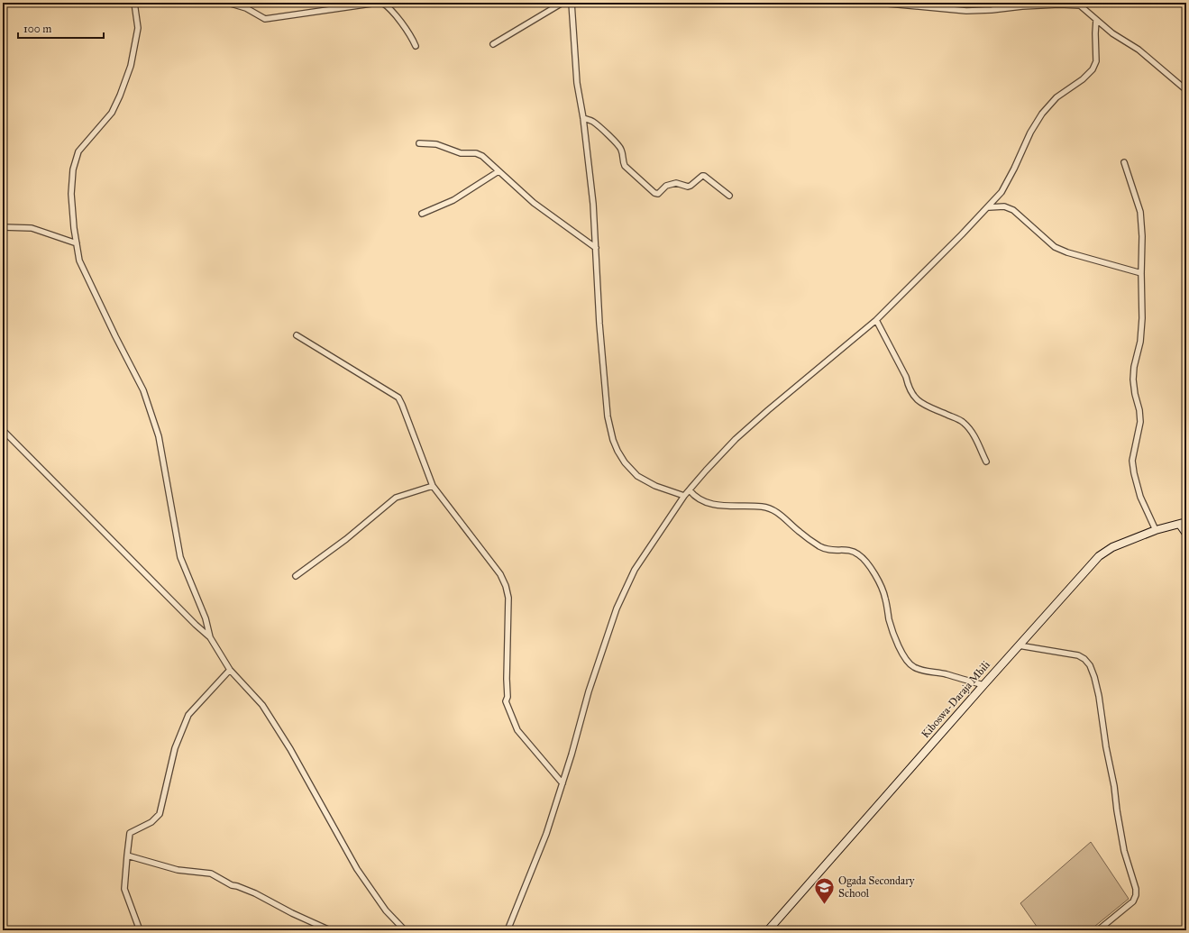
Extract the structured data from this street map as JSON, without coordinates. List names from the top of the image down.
{
  "streets": {
    "main road": ["Kiboswa-Daraja Mbili"]
  },
  "places": {
    "school or university": ["Ogada Secondary School"]
  },
  "scale_bar": "100 m"
}
